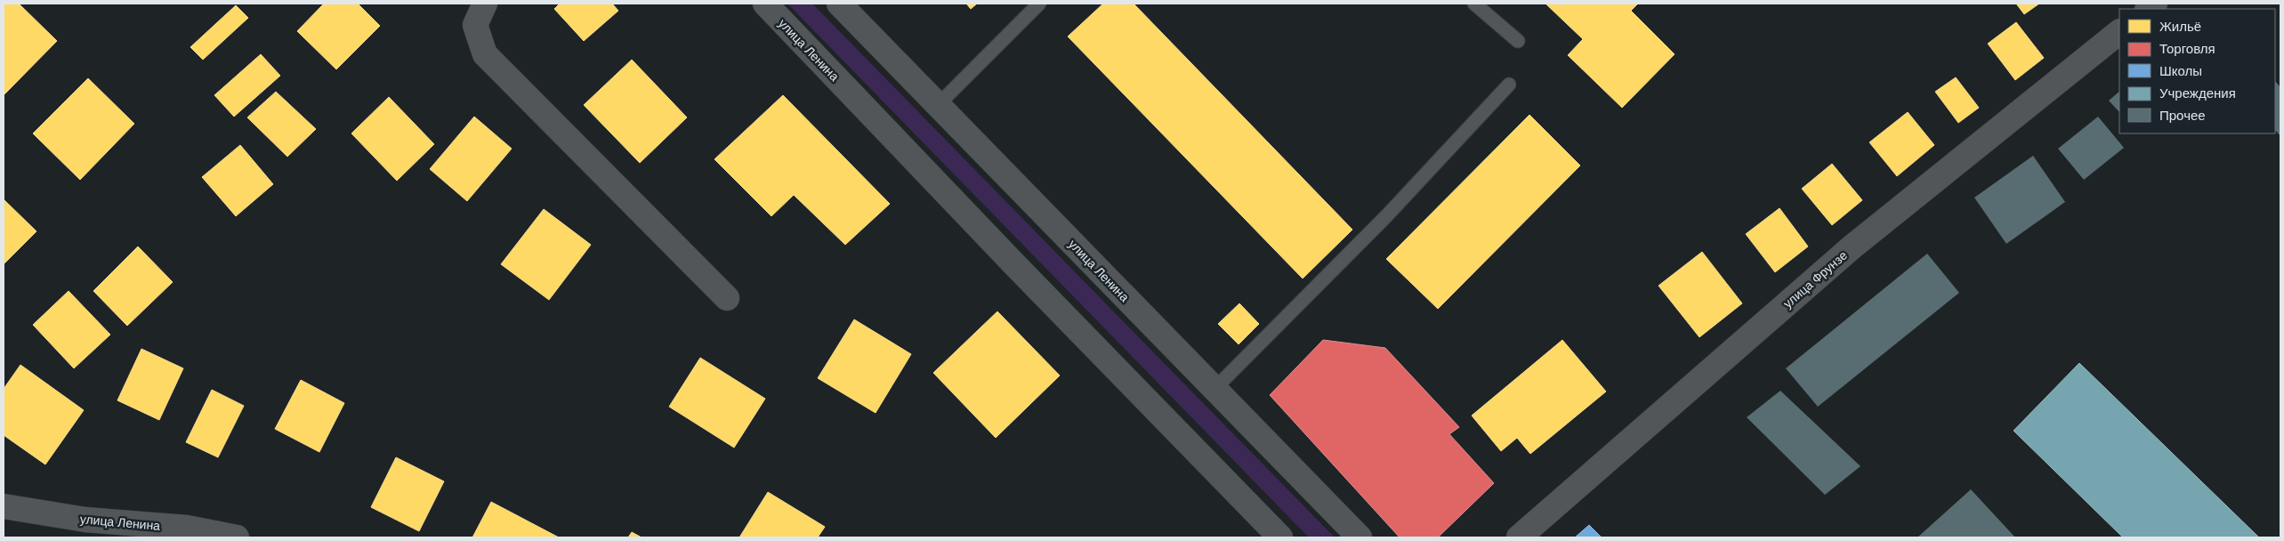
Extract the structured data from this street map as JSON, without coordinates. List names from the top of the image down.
{
  "streets": {
    "street": ["улица Ленина", "улица Фрунзе"]
  },
  "legend": [
    "Жильё",
    "Торговля",
    "Школы",
    "Учреждения",
    "Прочее"
  ]
}
